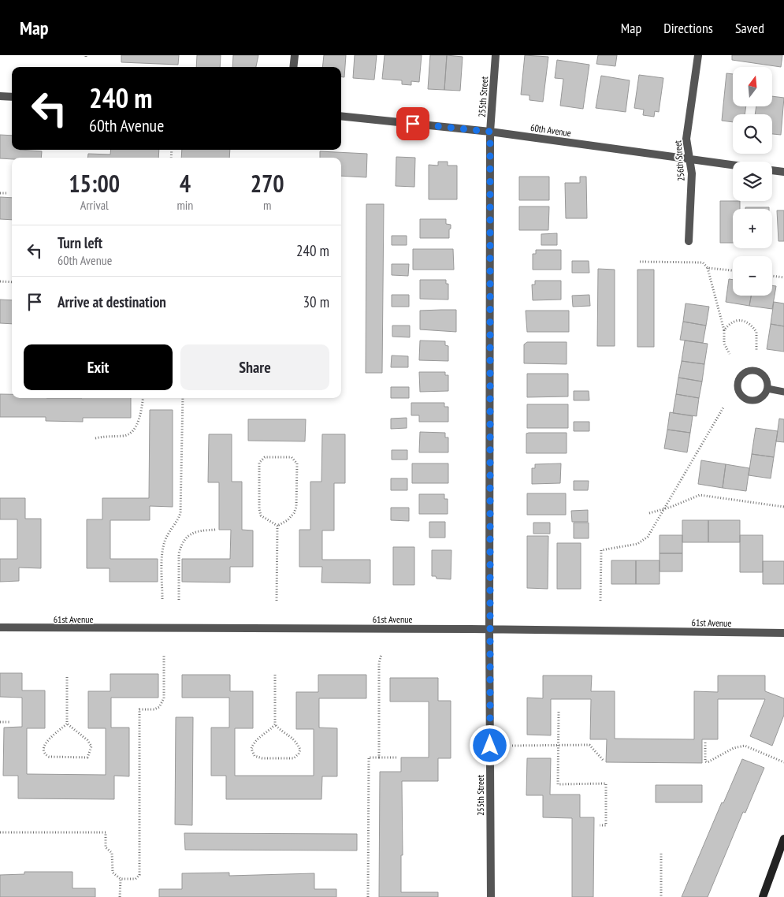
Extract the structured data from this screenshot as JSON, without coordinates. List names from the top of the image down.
{
  "streets": {
    "street": [
      "255th Street",
      "60th Avenue",
      "256th Street",
      "61st Avenue"
    ]
  },
  "crossings": [
    ["255th Street", "60th Avenue"],
    ["255th Street", "61st Avenue"],
    ["60th Avenue", "256th Street"]
  ],
  "north": "top",
  "page": {
    "header": "Map",
    "nav": ["Map", "Directions", "Saved"],
    "map_buttons": ["+", "−"],
    "turn": ["240 m", "60th Avenue"],
    "eta": [
      "15:00",
      "Arrival",
      "4",
      "min",
      "270",
      "m"
    ],
    "list": [
      {
        "name": "Turn left",
        "note": "60th Avenue",
        "value": "240 m"
      },
      {
        "name": "Arrive at destination",
        "value": "30 m"
      }
    ],
    "buttons": ["Exit", "Share"]
  }
}
